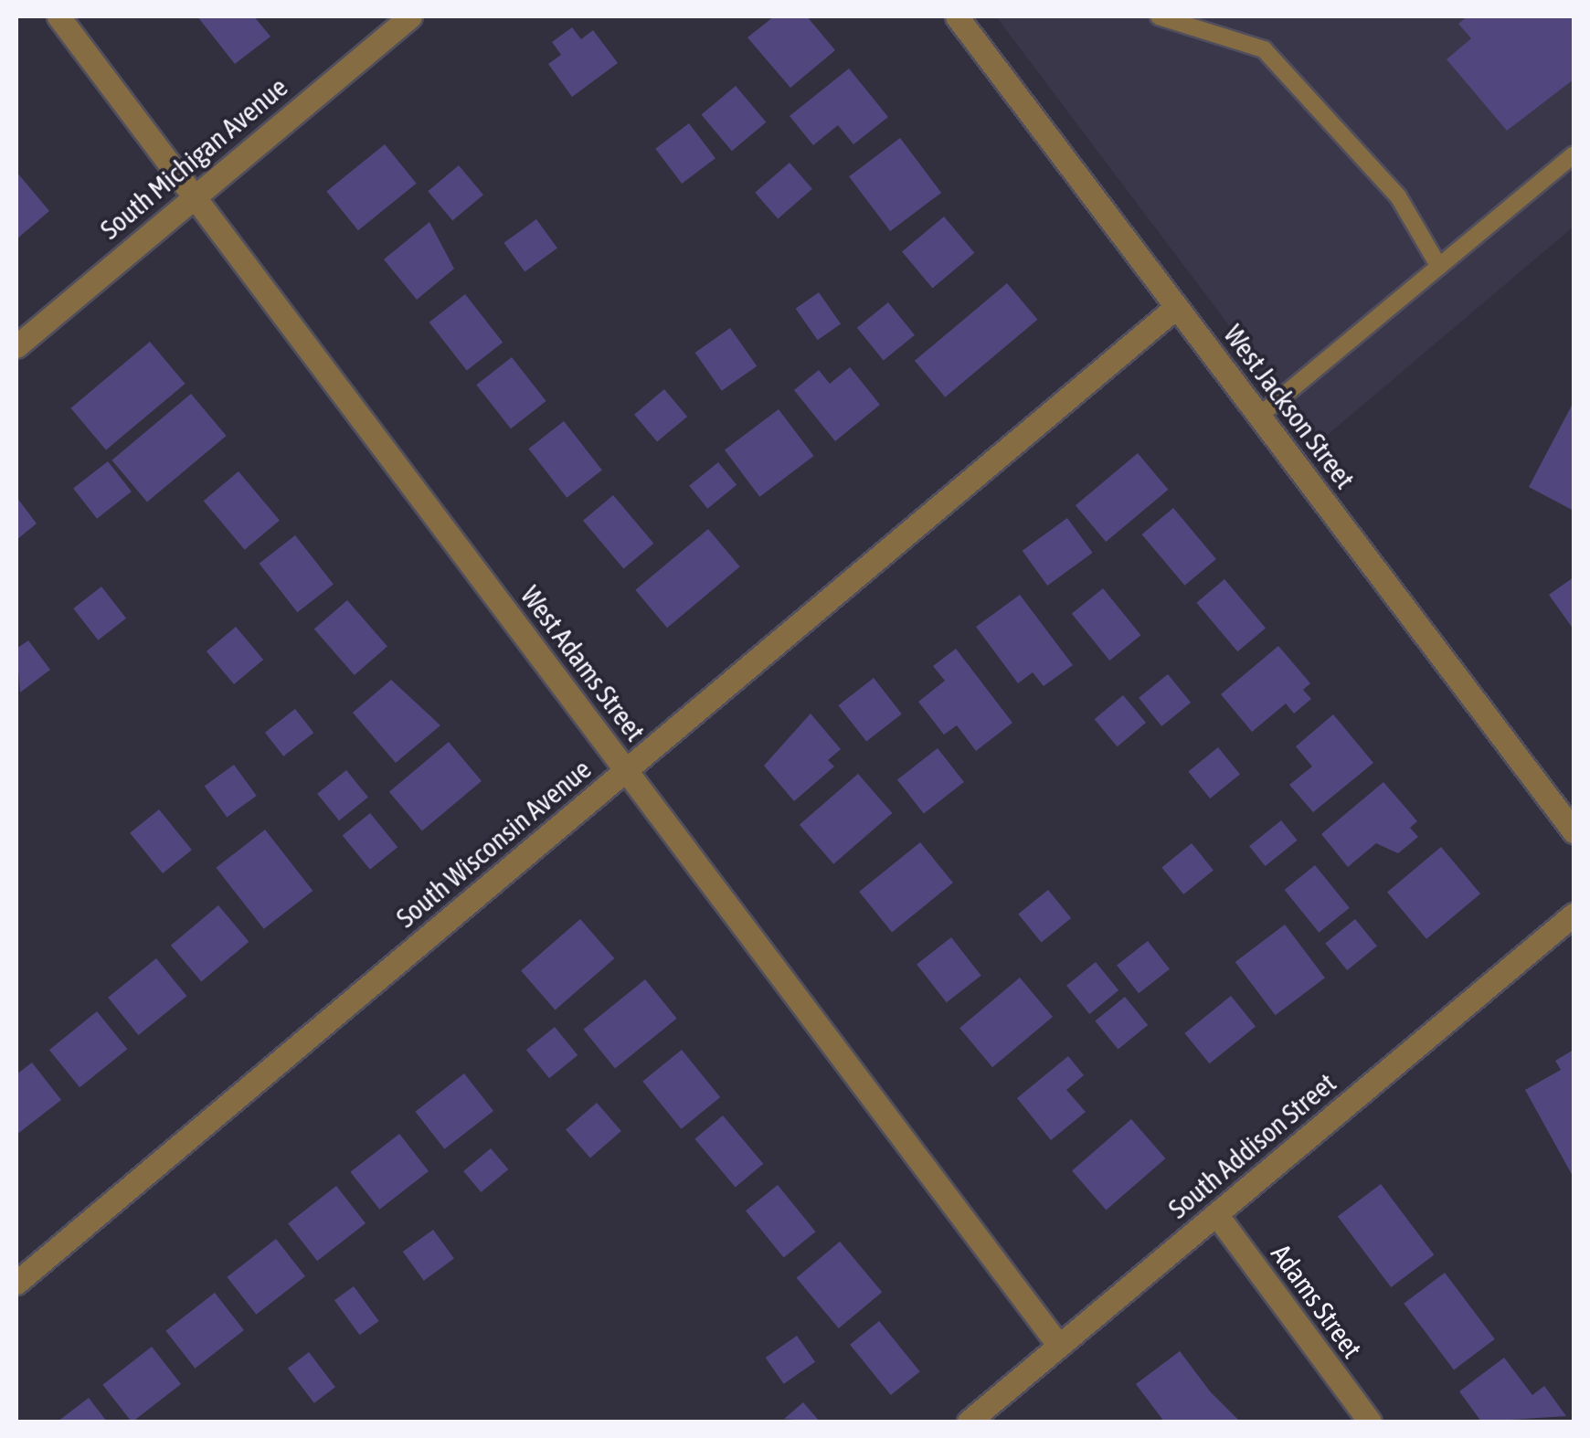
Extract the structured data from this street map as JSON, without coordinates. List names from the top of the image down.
{
  "streets": {
    "street": [
      "South Michigan Avenue",
      "West Jackson Street",
      "West Adams Street",
      "South Wisconsin Avenue",
      "South Addison Street",
      "Adams Street"
    ]
  },
  "crossings": [
    ["South Michigan Avenue", "West Adams Street"],
    ["West Jackson Street", "South Wisconsin Avenue"],
    ["West Adams Street", "South Wisconsin Avenue"],
    ["West Adams Street", "South Addison Street"],
    ["South Addison Street", "Adams Street"]
  ]
}
